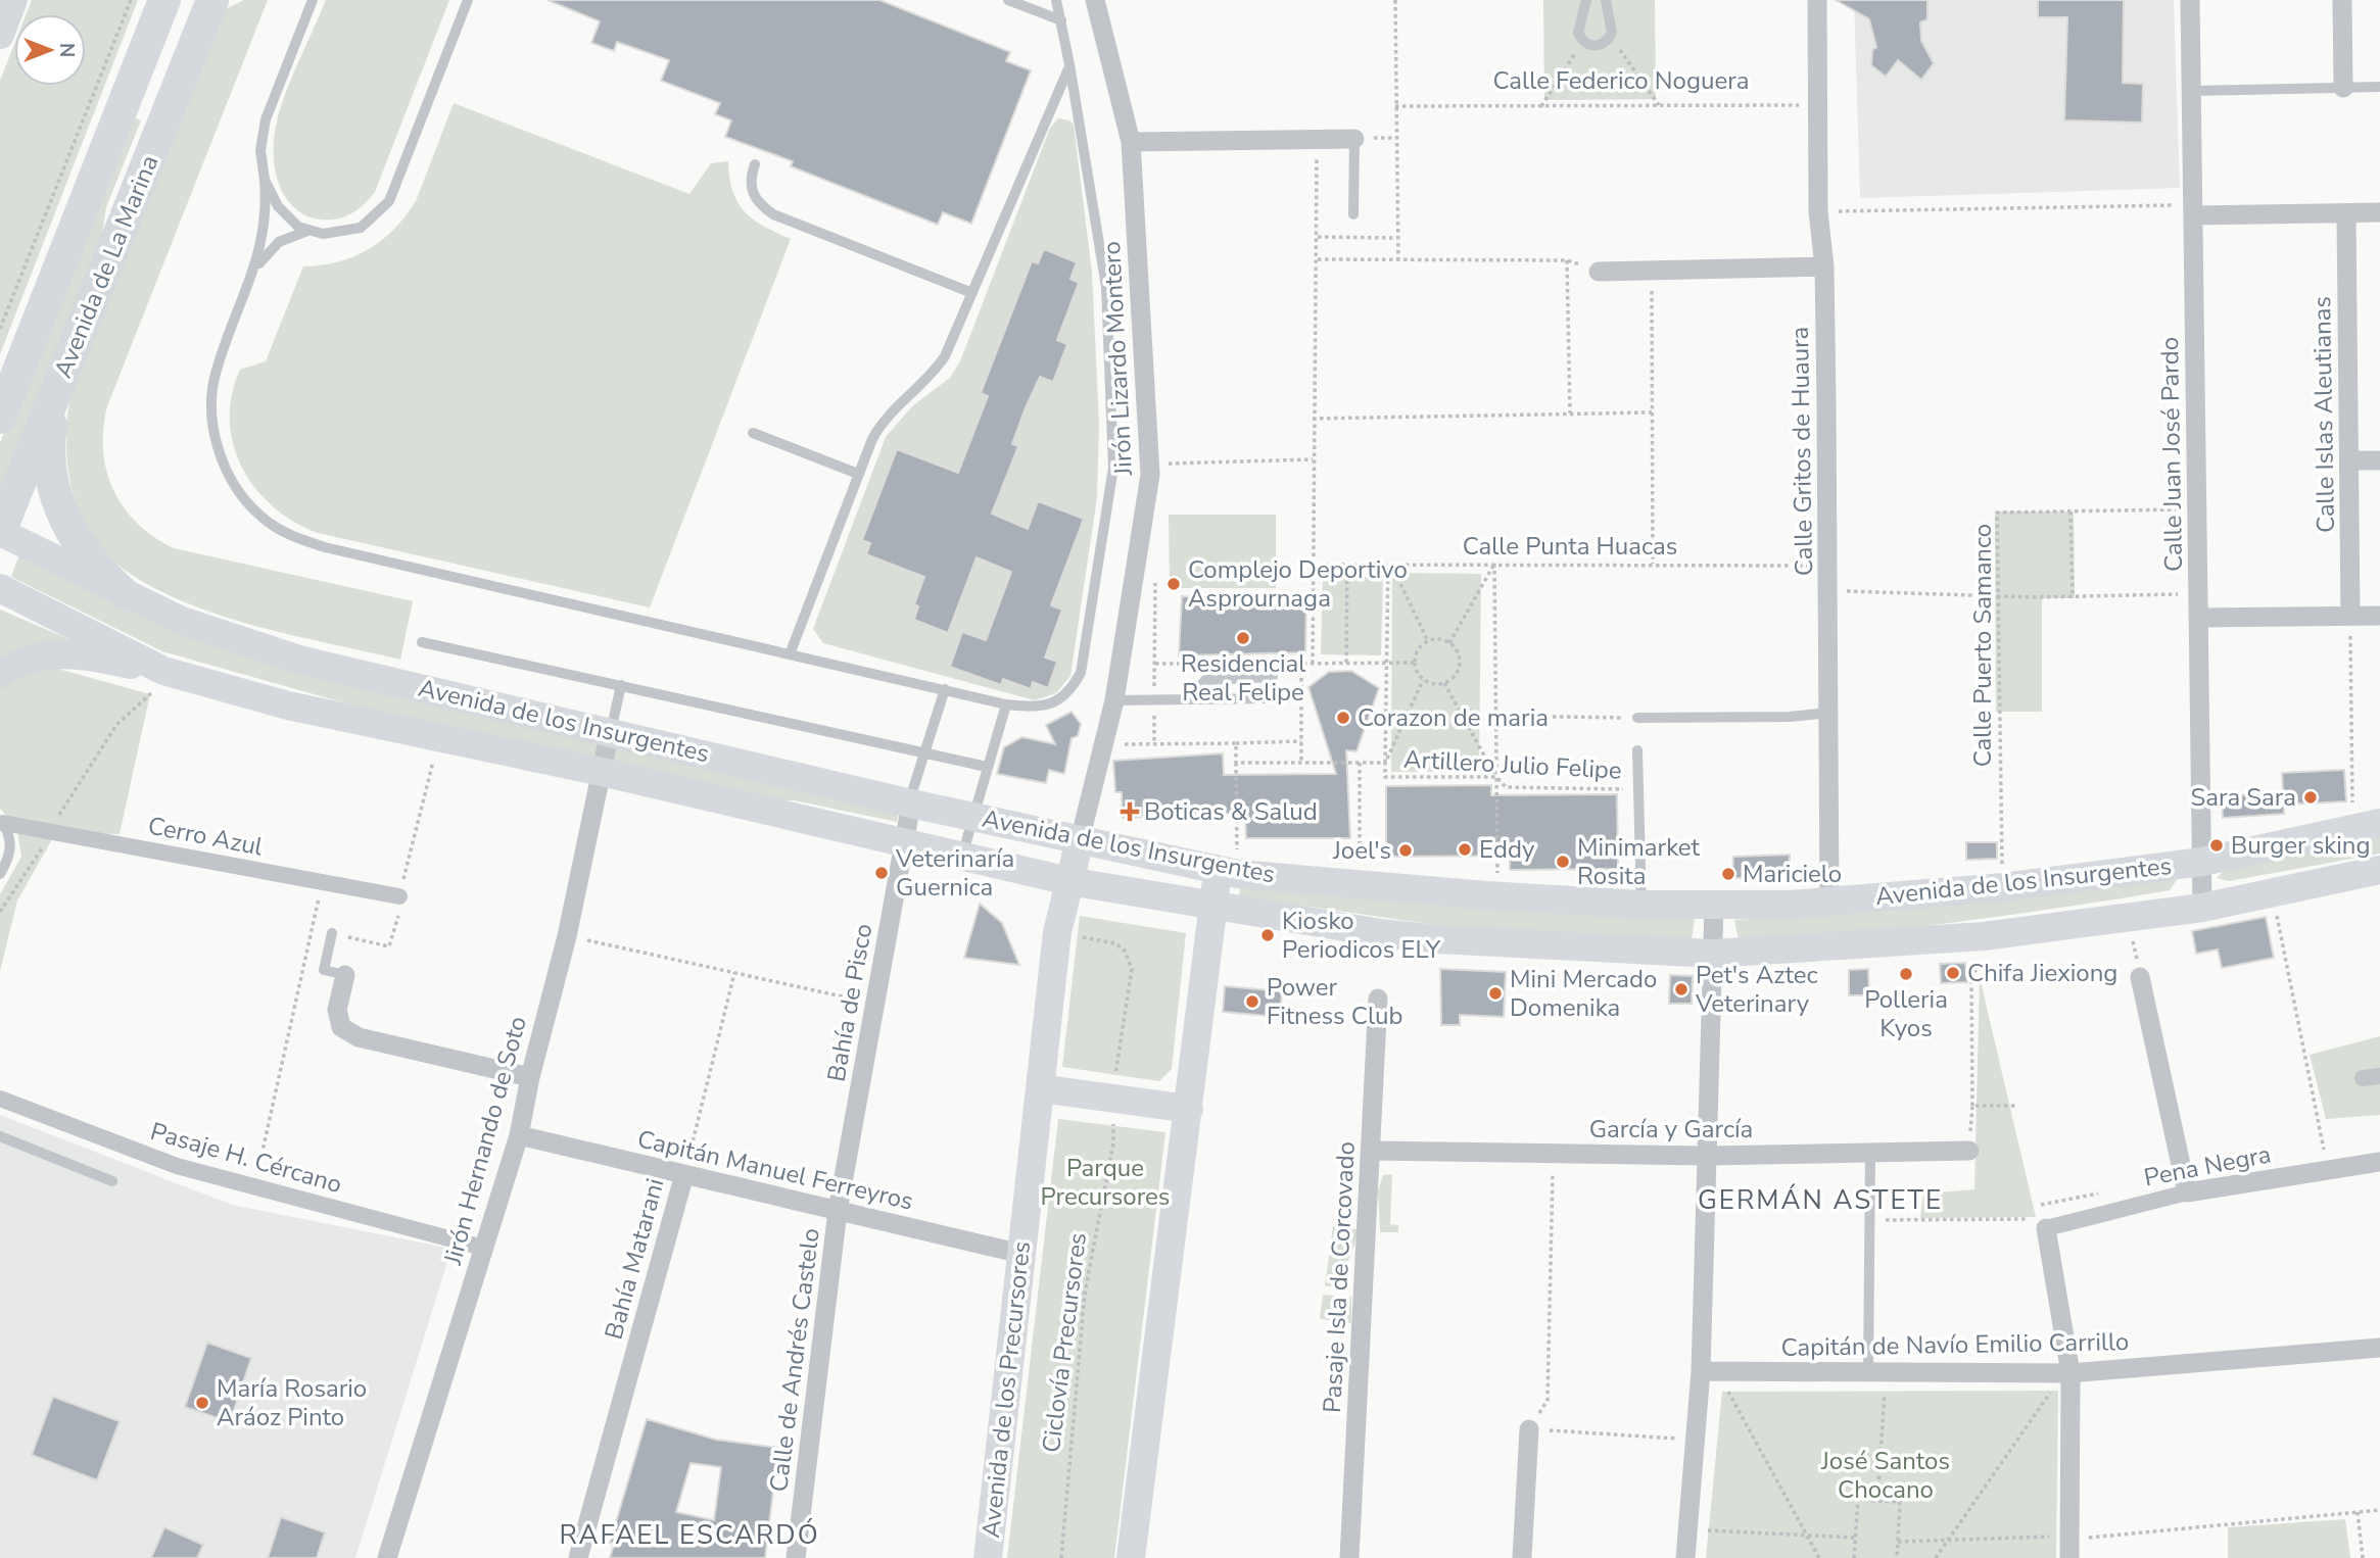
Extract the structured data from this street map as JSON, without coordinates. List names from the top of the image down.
{
  "streets": {
    "main road": ["Avenida de La Marina", "Avenida de los Insurgentes", "Avenida de los Precursores"],
    "street": [
      "Jirón Lizardo Montero",
      "Calle Islas Aleutianas",
      "Calle Gritos de Huaura",
      "Calle Juan José Pardo",
      "Cerro Azul",
      "Bahía de Pisco",
      "García y García",
      "Jirón Hernando de Soto",
      "Pasaje H. Cércano",
      "Pena Negra",
      "Capitán Manuel Ferreyros",
      "Bahía Matarani",
      "Pasaje Isla de Corcovado",
      "Capitán de Navío Emilio Carrillo",
      "Calle de Andrés Castelo"
    ],
    "path": [
      "Calle Federico Noguera",
      "Calle Punta Huacas",
      "Calle Puerto Samanco",
      "Artillero Julio Felipe",
      "Ciclovía Precursores"
    ]
  },
  "crossings": [
    ["Calle Federico Noguera", "Calle Gritos de Huaura"],
    ["Avenida de La Marina", "Avenida de los Insurgentes"],
    ["Jirón Lizardo Montero", "Avenida de los Insurgentes"],
    ["Jirón Lizardo Montero", "Avenida de los Precursores"],
    ["Calle Gritos de Huaura", "Calle Punta Huacas"],
    ["Calle Gritos de Huaura", "Avenida de los Insurgentes"],
    ["Calle Juan José Pardo", "Calle Puerto Samanco"],
    ["Calle Juan José Pardo", "Avenida de los Insurgentes"],
    ["Calle Puerto Samanco", "Avenida de los Insurgentes"],
    ["Avenida de los Insurgentes", "Bahía de Pisco"],
    ["Avenida de los Insurgentes", "Jirón Hernando de Soto"],
    ["Avenida de los Insurgentes", "Avenida de los Precursores"],
    ["Bahía de Pisco", "Capitán Manuel Ferreyros"],
    ["Bahía de Pisco", "Calle de Andrés Castelo"],
    ["García y García", "Pasaje Isla de Corcovado"],
    ["Jirón Hernando de Soto", "Pasaje H. Cércano"],
    ["Jirón Hernando de Soto", "Capitán Manuel Ferreyros"],
    ["Capitán Manuel Ferreyros", "Bahía Matarani"],
    ["Capitán Manuel Ferreyros", "Calle de Andrés Castelo"],
    ["Capitán Manuel Ferreyros", "Avenida de los Precursores"],
    ["Ciclovía Precursores", "Avenida de los Precursores"]
  ],
  "districts": ["GERMÁN ASTETE", "RAFAEL ESCARDÓ"],
  "parks": ["Parque Precursores", "José Santos Chocano"],
  "places": {
    "other": [
      "Complejo Deportivo Asprournaga",
      "Residencial Real Felipe",
      "Corazon de maria",
      "Sara Sara",
      "Burger sking",
      "Eddy",
      "Joel's",
      "Minimarket Rosita",
      "Veterinaría Guernica",
      "Maricielo",
      "Kiosko Periodicos ELY",
      "Chifa Jiexiong",
      "Polleria Kyos",
      "Pet's Aztec Veterinary",
      "Mini Mercado Domenika",
      "Power Fitness Club",
      "María Rosario Aráoz Pinto"
    ],
    "health": ["Boticas & Salud"]
  },
  "north": "right"
}
